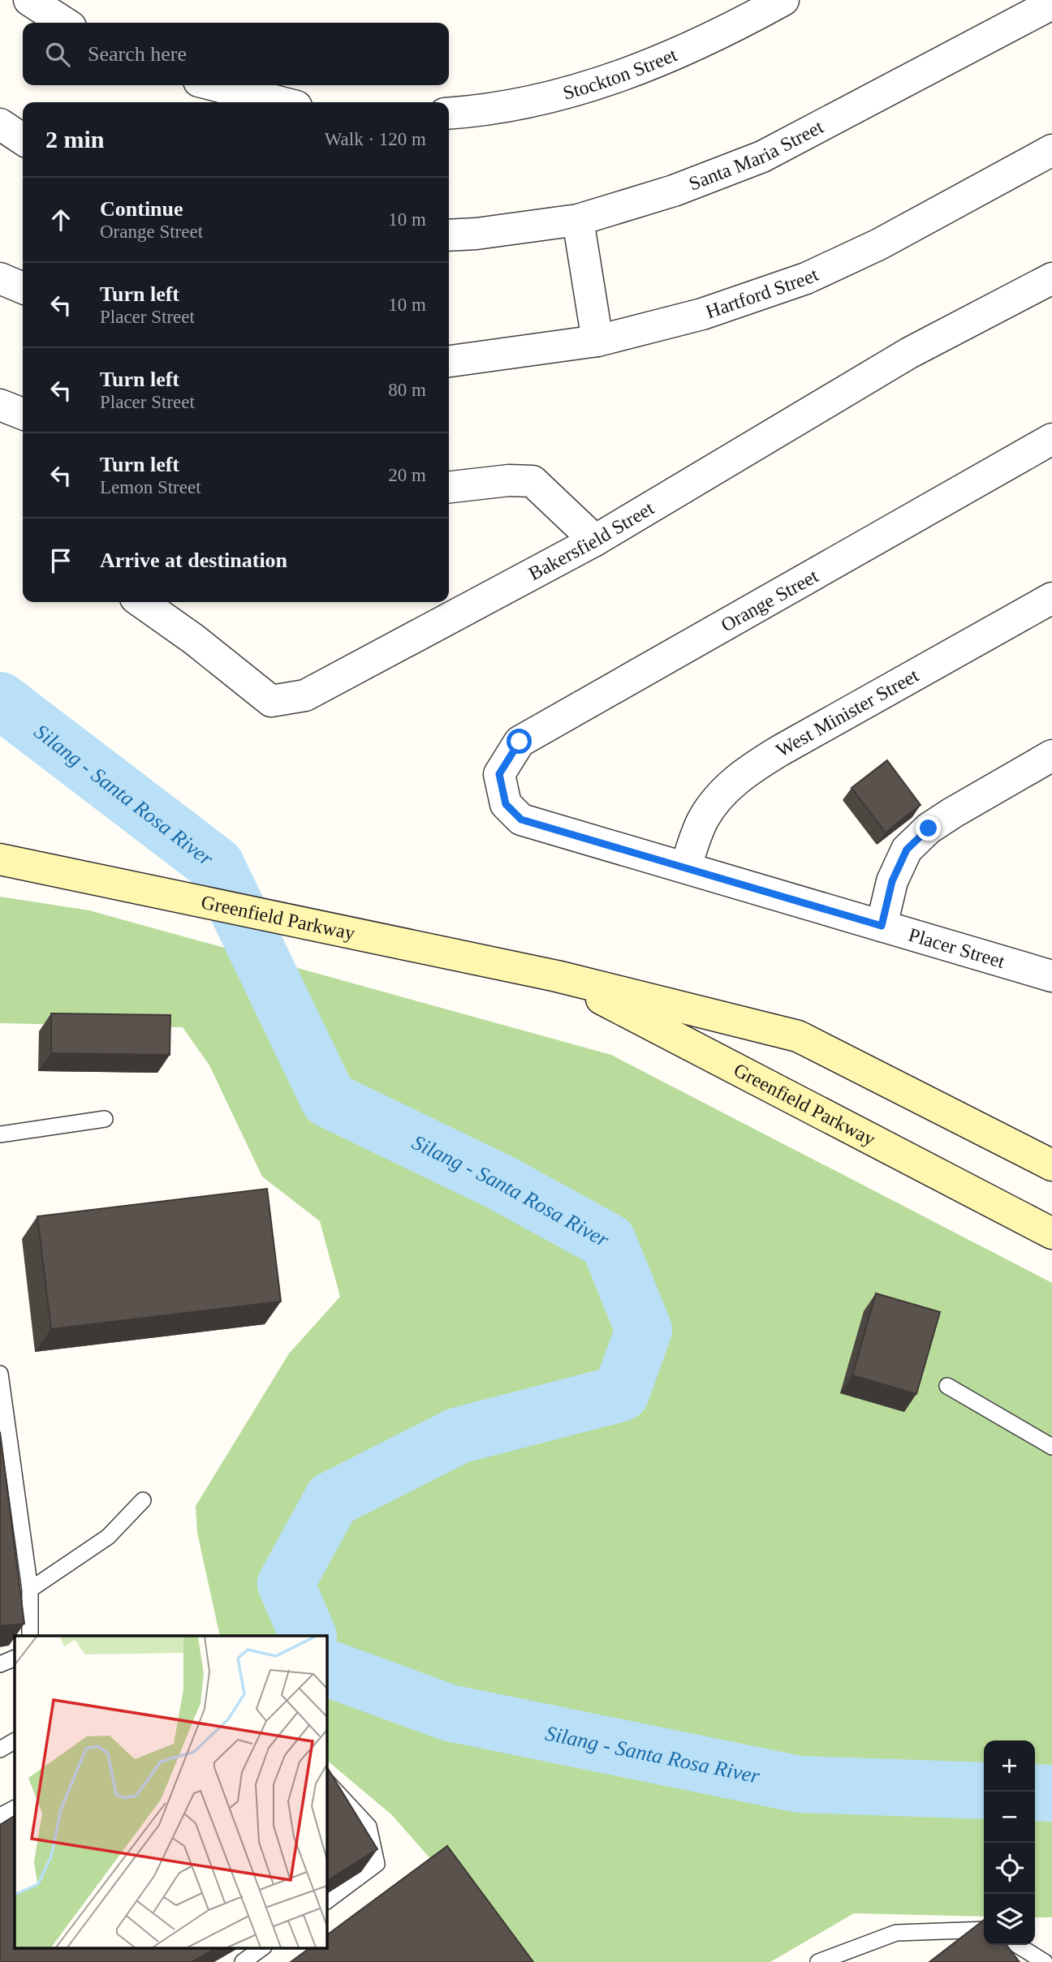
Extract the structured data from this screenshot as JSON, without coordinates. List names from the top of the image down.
{
  "streets": {
    "main road": ["Greenfield Parkway"],
    "street": [
      "Stockton Street",
      "Santa Maria Street",
      "Hartford Street",
      "Bakersfield Street",
      "Orange Street",
      "West Minister Street",
      "Placer Street"
    ]
  },
  "crossings": [
    ["Orange Street", "Placer Street"],
    ["West Minister Street", "Placer Street"]
  ],
  "water": ["Silang - Santa Rosa River"],
  "page": {
    "search": "Search here",
    "heading": ["2 min", "Walk · 120 m"],
    "list": [
      ["Continue", "Orange Street", "10 m"],
      ["Turn left", "Placer Street", "10 m"],
      ["Turn left", "Placer Street", "80 m"],
      ["Turn left", "Lemon Street", "20 m"],
      "Arrive at destination"
    ],
    "map_buttons": ["+", "−"]
  }
}
